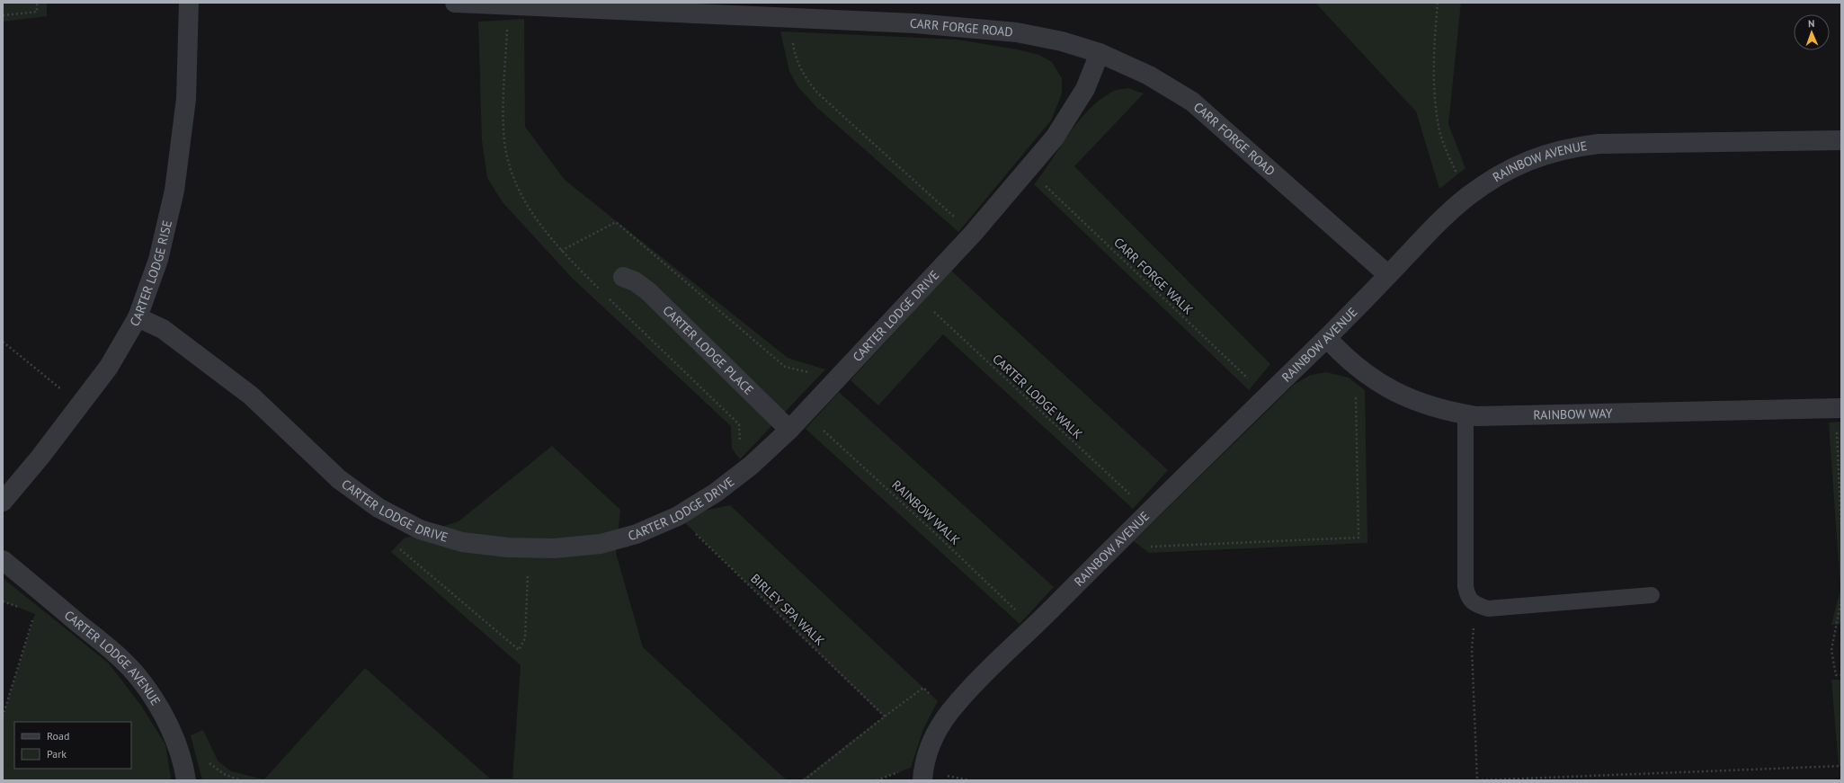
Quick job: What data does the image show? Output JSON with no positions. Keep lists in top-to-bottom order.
{
  "streets": {
    "street": [
      "CARR FORGE ROAD",
      "RAINBOW AVENUE",
      "CARTER LODGE RISE",
      "CARTER LODGE DRIVE",
      "CARTER LODGE PLACE",
      "RAINBOW WAY",
      "CARTER LODGE AVENUE"
    ],
    "path": [
      "CARR FORGE WALK",
      "CARTER LODGE WALK",
      "RAINBOW WALK",
      "BIRLEY SPA WALK"
    ]
  },
  "crossings": [
    ["CARR FORGE ROAD", "RAINBOW AVENUE"],
    ["CARR FORGE ROAD", "CARTER LODGE DRIVE"],
    ["RAINBOW AVENUE", "CARR FORGE WALK"],
    ["RAINBOW AVENUE", "CARTER LODGE WALK"],
    ["RAINBOW AVENUE", "RAINBOW WAY"],
    ["RAINBOW AVENUE", "RAINBOW WALK"],
    ["CARTER LODGE RISE", "CARTER LODGE DRIVE"],
    ["CARR FORGE WALK", "CARTER LODGE DRIVE"],
    ["CARTER LODGE DRIVE", "CARTER LODGE PLACE"],
    ["CARTER LODGE DRIVE", "CARTER LODGE WALK"],
    ["CARTER LODGE DRIVE", "RAINBOW WALK"],
    ["CARTER LODGE DRIVE", "BIRLEY SPA WALK"]
  ],
  "legend": ["Road", "Park"],
  "north": "top"
}
